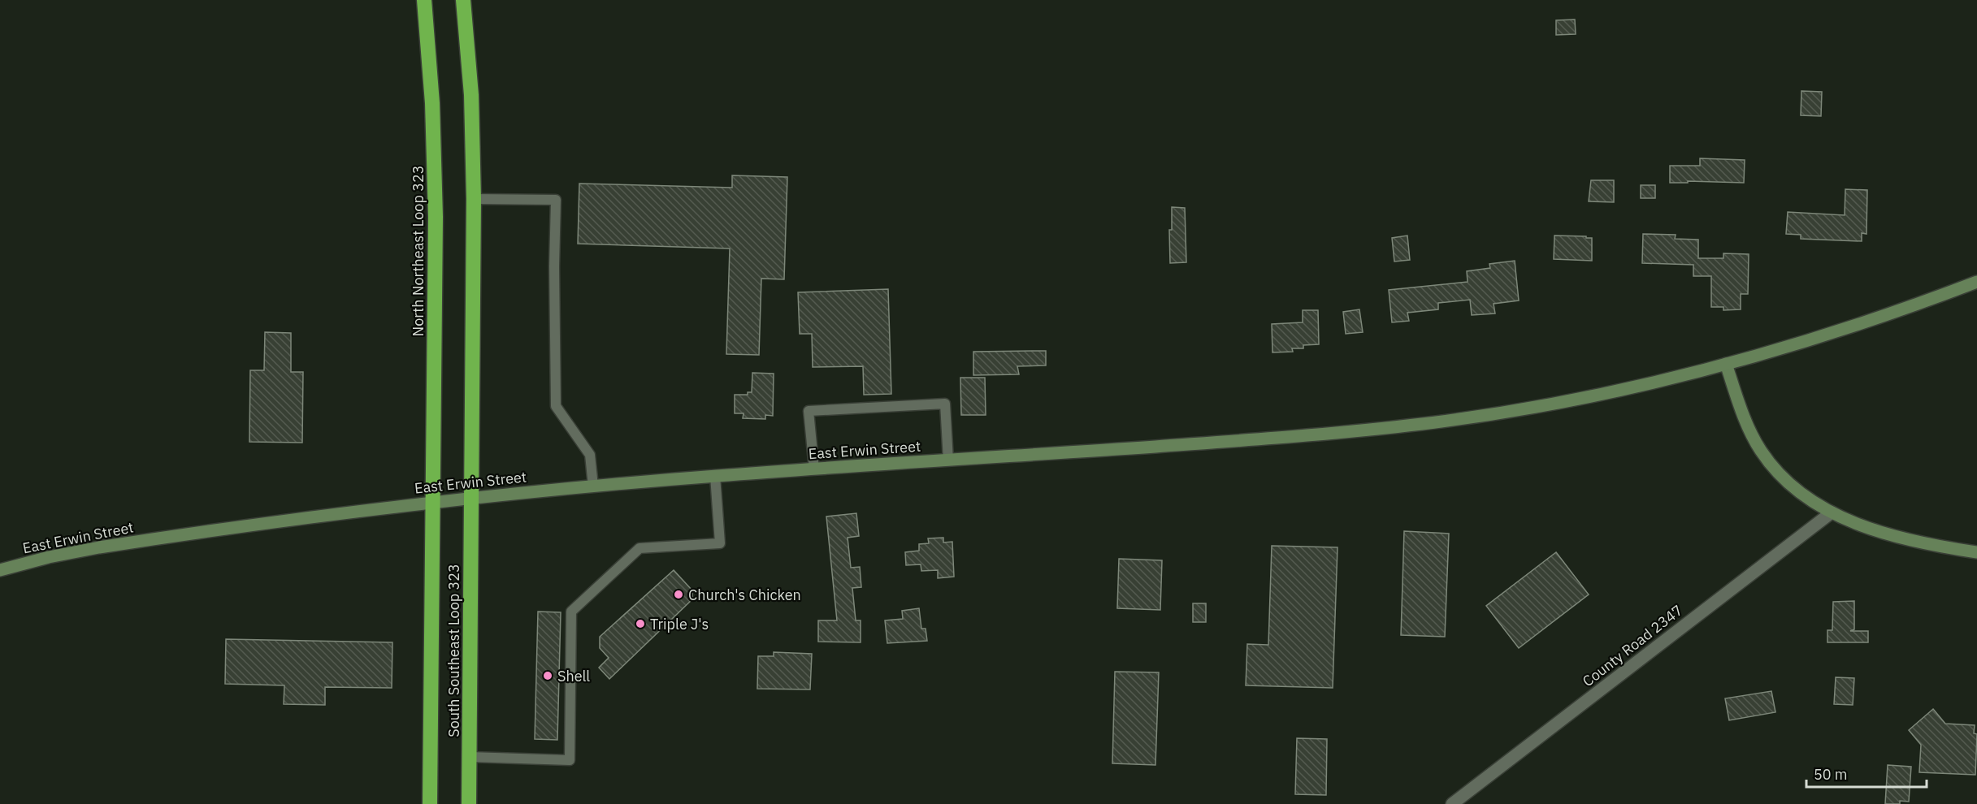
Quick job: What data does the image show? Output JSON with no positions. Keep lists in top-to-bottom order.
{
  "streets": {
    "highway": ["North Northeast Loop 323", "South Southeast Loop 323"],
    "main road": ["East Erwin Street"],
    "street": ["County Road 2347"]
  },
  "crossings": [
    ["North Northeast Loop 323", "East Erwin Street"],
    ["North Northeast Loop 323", "South Southeast Loop 323"],
    ["East Erwin Street", "South Southeast Loop 323"]
  ],
  "places": ["Church's Chicken", "Triple J's", "Shell"],
  "scale_bar": "50 m"
}
